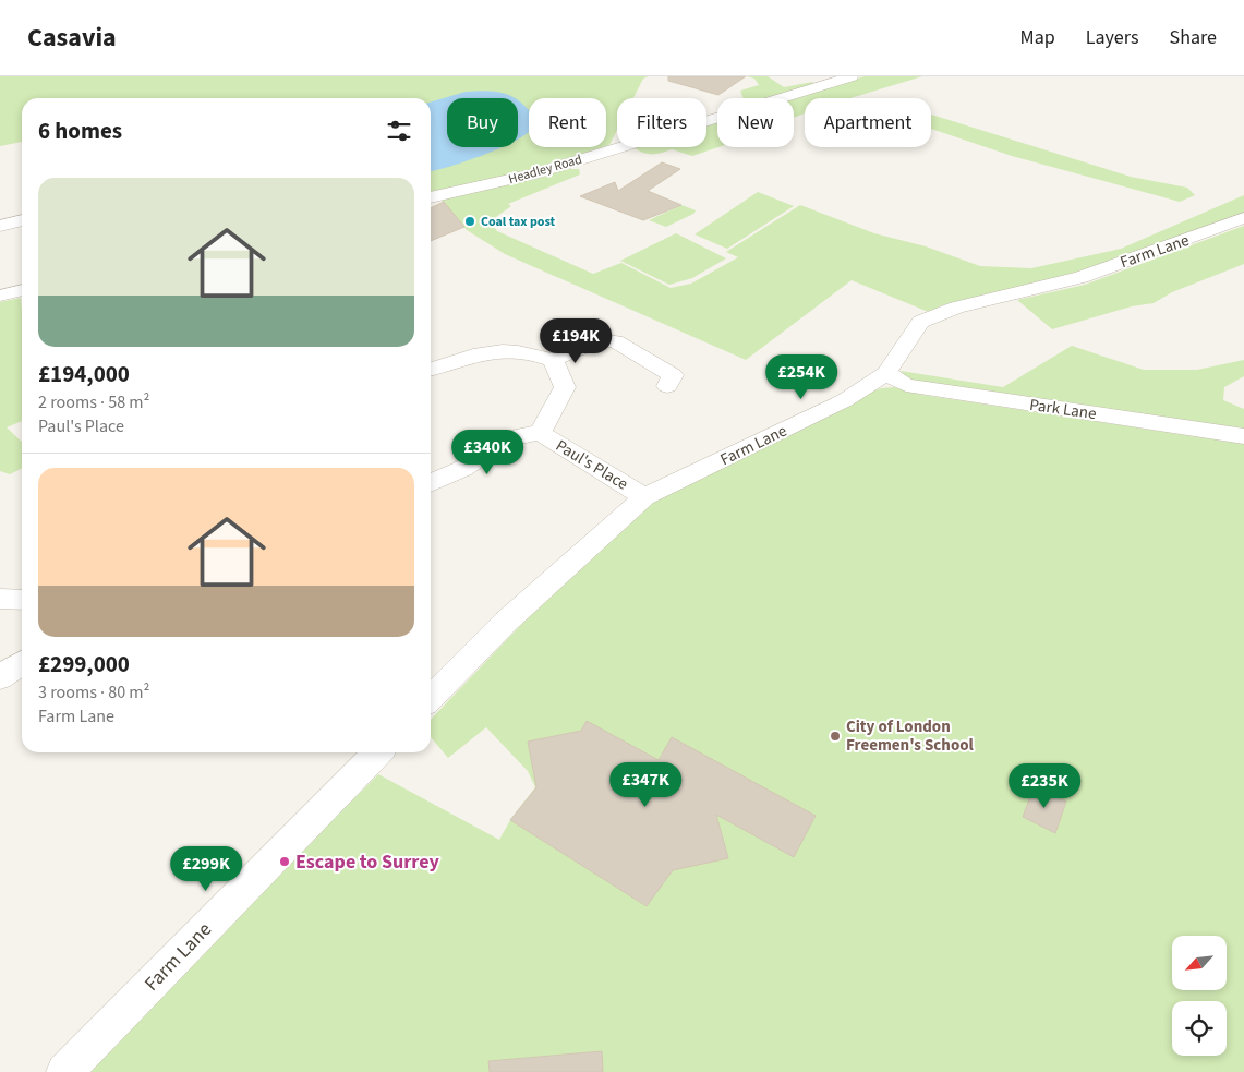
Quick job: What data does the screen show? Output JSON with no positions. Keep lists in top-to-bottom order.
{
  "streets": {
    "street": [
      "Headley Road",
      "Farm Lane",
      "Park Lane",
      "Paul's Place"
    ]
  },
  "crossings": [
    ["Farm Lane", "Park Lane"],
    ["Farm Lane", "Paul's Place"]
  ],
  "places": ["Coal tax post", "City of London Freemen's School", "Escape to Surrey"],
  "north": "bottom left",
  "page": {
    "header": "Casavia",
    "nav": ["Map", "Layers", "Share"],
    "chip": [
      "Buy",
      "Rent",
      "Filters",
      "New",
      "Apartment"
    ],
    "heading": "6 homes",
    "list": [
      {
        "name": "£194,000",
        "note": "2 rooms · 58 m² · Paul's Place"
      },
      {
        "name": "£299,000",
        "note": "3 rooms · 80 m² · Farm Lane"
      }
    ],
    "price": [
      "£194K",
      "£254K",
      "£340K",
      "£347K",
      "£235K",
      "£299K"
    ]
  }
}
